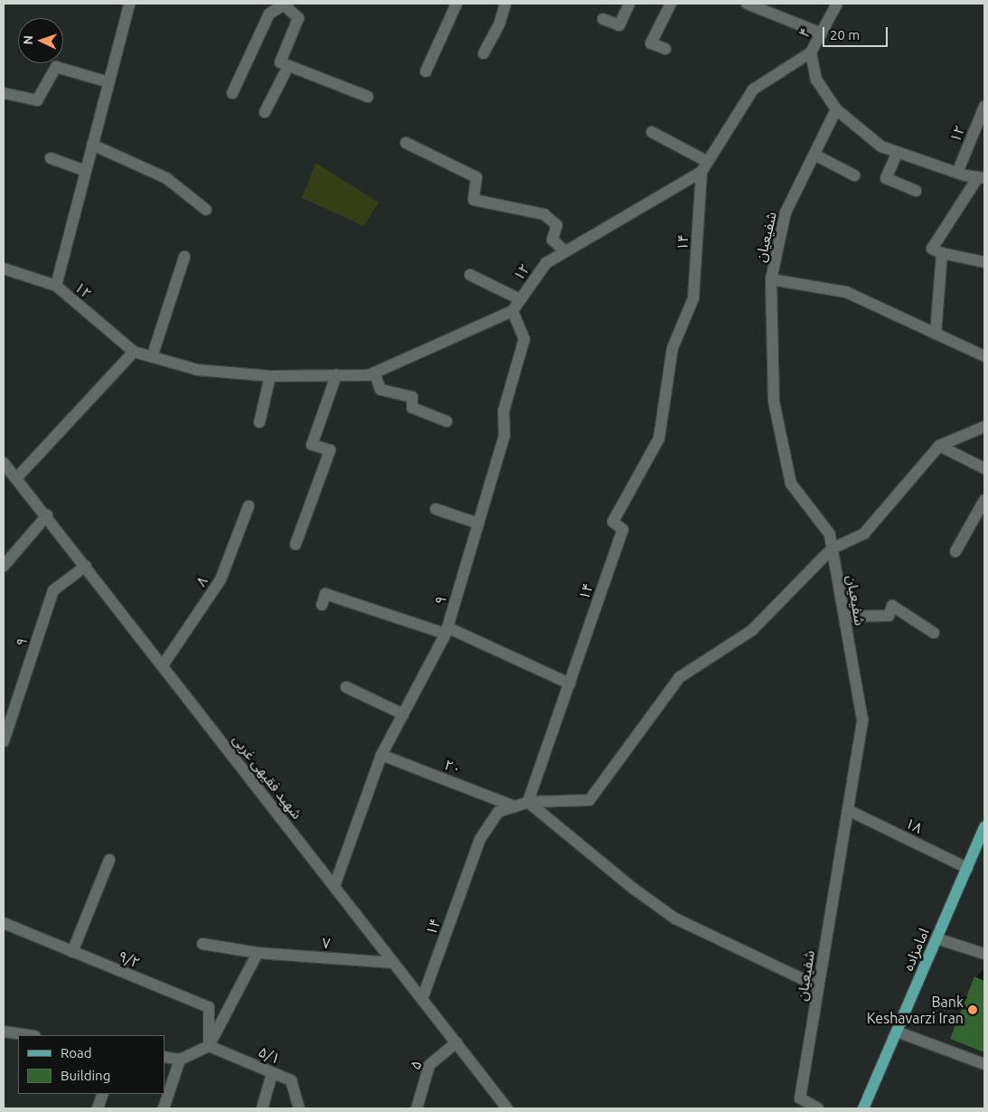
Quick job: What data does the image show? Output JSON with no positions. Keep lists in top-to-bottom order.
{
  "streets": {
    "main road": ["امامزاده"],
    "street": [
      "۴",
      "۱۲",
      "شفیعیان",
      "۱۴",
      "۸",
      "۹",
      "۲۰",
      "شهید فقیهی غربی",
      "۱۸",
      "۷",
      "۹/۲",
      "۵/۱",
      "۵"
    ]
  },
  "crossings": [
    ["۴", "۱۲"],
    ["۱۲", "۱۴"],
    ["۱۲", "۹"],
    ["شفیعیان", "۱۸"],
    ["۱۴", "۲۰"],
    ["۱۴", "شهید فقیهی غربی"],
    ["۸", "شهید فقیهی غربی"],
    ["۹", "۲۰"],
    ["۹", "شهید فقیهی غربی"],
    ["شهید فقیهی غربی", "۷"],
    ["شهید فقیهی غربی", "۵"],
    ["۱۸", "امامزاده"],
    ["۹/۲", "۵/۱"]
  ],
  "places": ["Bank Keshavarzi Iran"],
  "legend": ["Road", "Building"],
  "scale_bar": "20 m",
  "north": "left"
}
